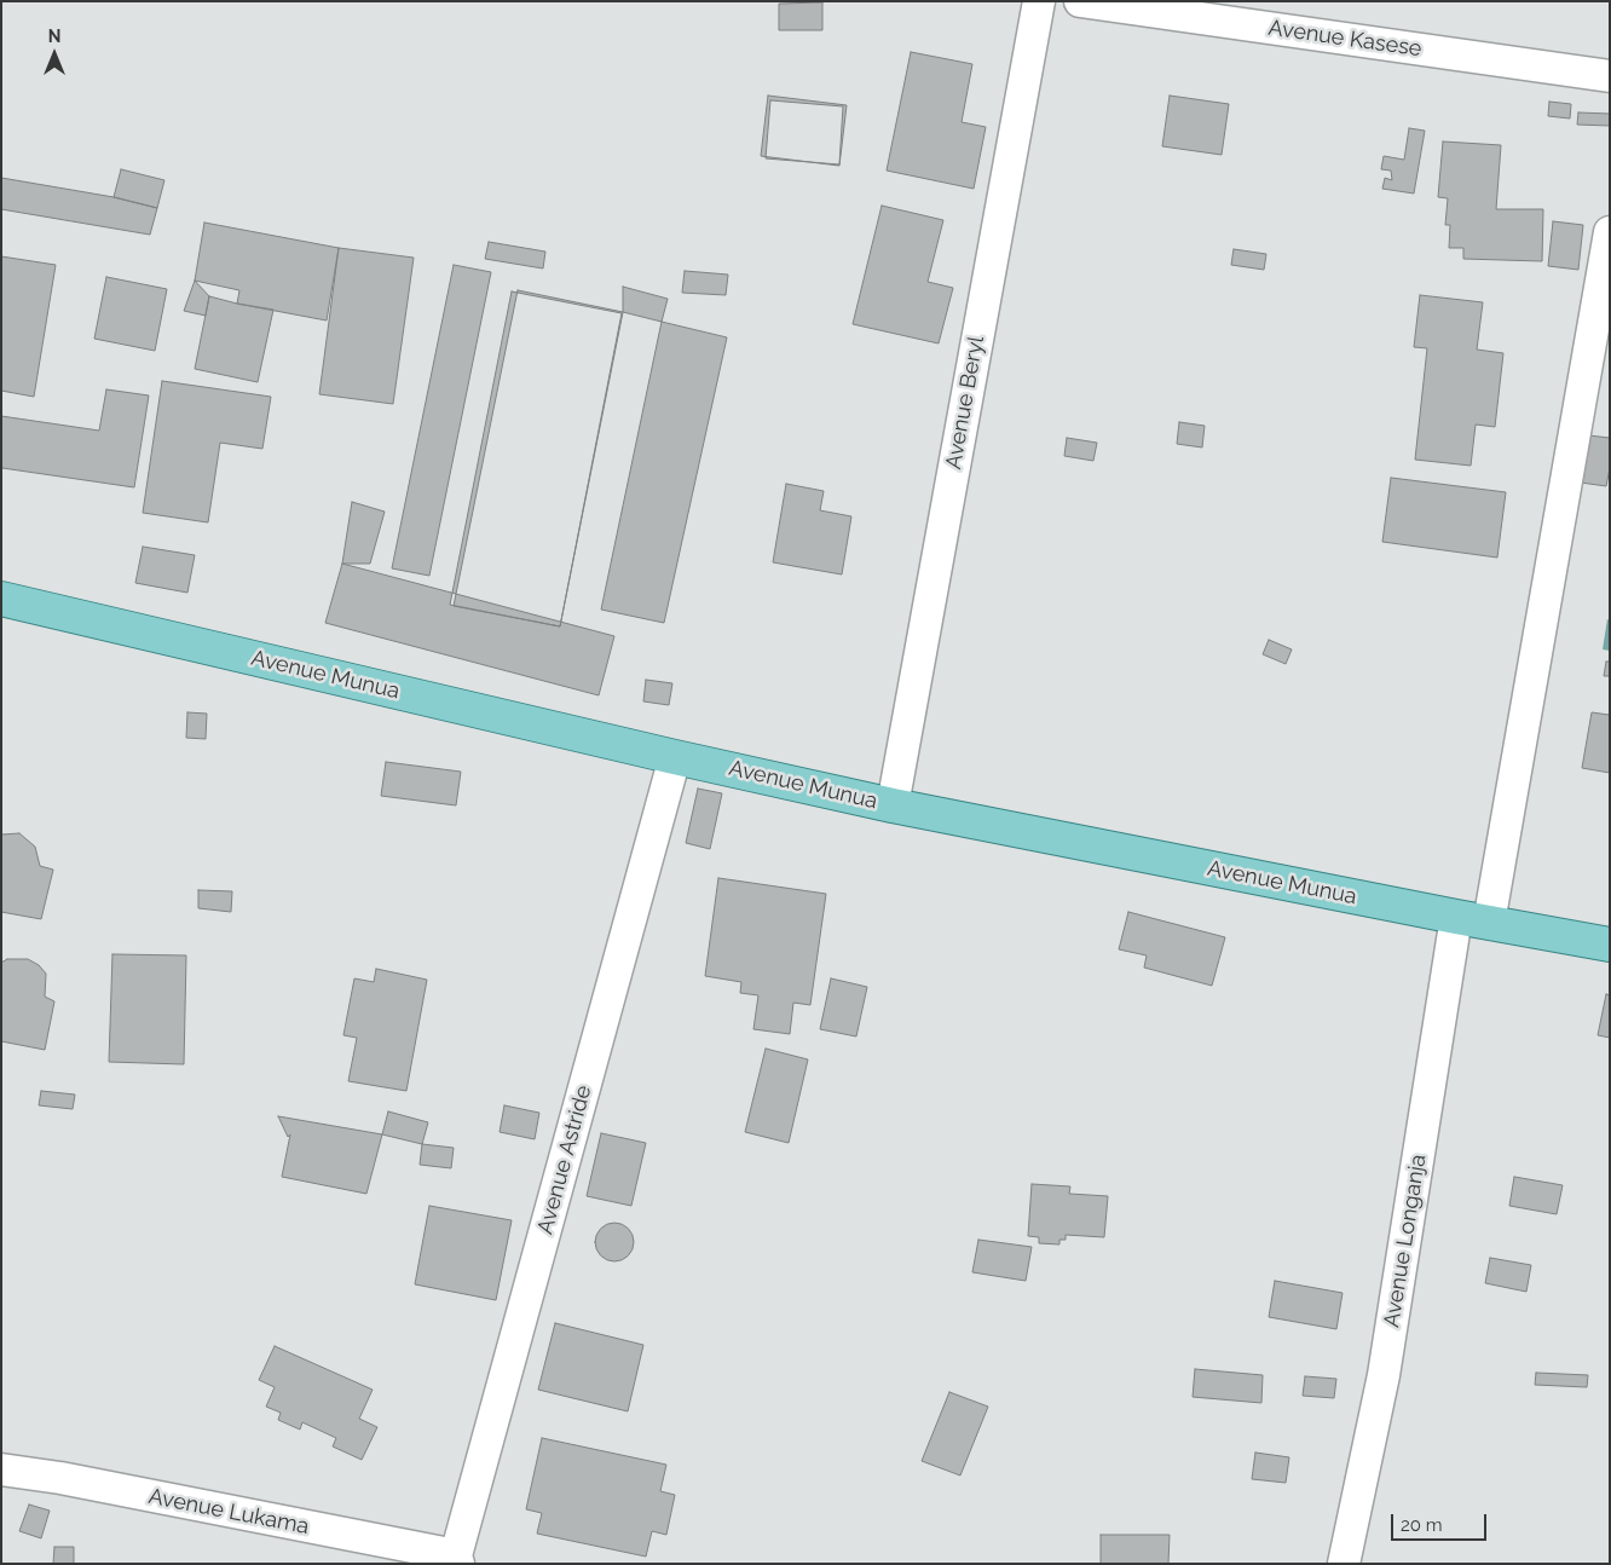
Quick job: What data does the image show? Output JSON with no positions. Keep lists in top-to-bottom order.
{
  "streets": {
    "main road": ["Avenue Munua"],
    "street": [
      "Avenue Kasese",
      "Avenue Beryl",
      "Avenue Astride",
      "Avenue Longanja",
      "Avenue Lukama"
    ]
  },
  "crossings": [
    ["Avenue Beryl", "Avenue Munua"],
    ["Avenue Munua", "Avenue Astride"],
    ["Avenue Munua", "Avenue Longanja"],
    ["Avenue Astride", "Avenue Lukama"]
  ],
  "scale_bar": "20 m",
  "north": "top"
}
